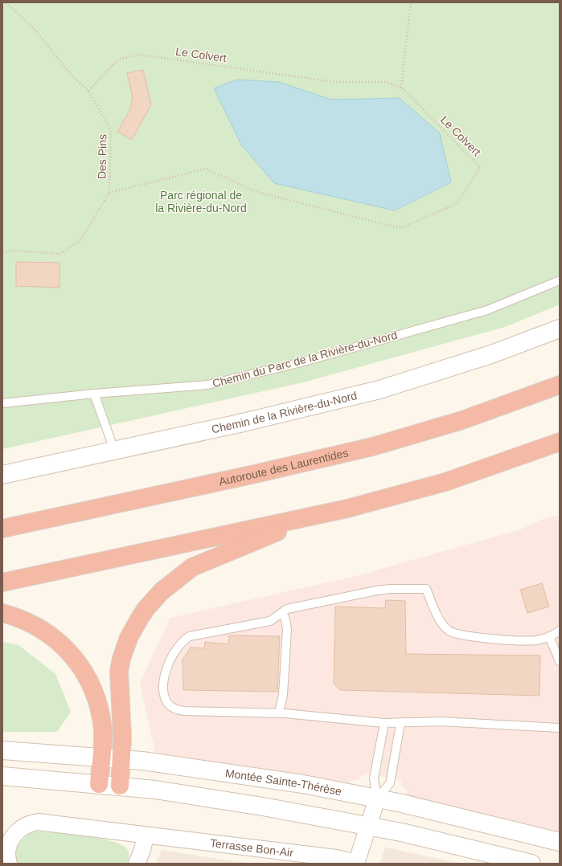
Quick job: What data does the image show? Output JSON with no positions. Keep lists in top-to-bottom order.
{
  "streets": {
    "highway": ["Autoroute des Laurentides"],
    "street": ["Chemin de la Rivière-du-Nord", "Montée Sainte-Thérèse", "Terrasse Bon-Air"],
    "lane": ["Chemin du Parc de la Rivière-du-Nord"],
    "path": ["Le Colvert", "Des Pins"]
  },
  "crossings": [
    ["Le Colvert", "Des Pins"]
  ],
  "parks": ["Parc régional de la Rivière-du-Nord"]
}
